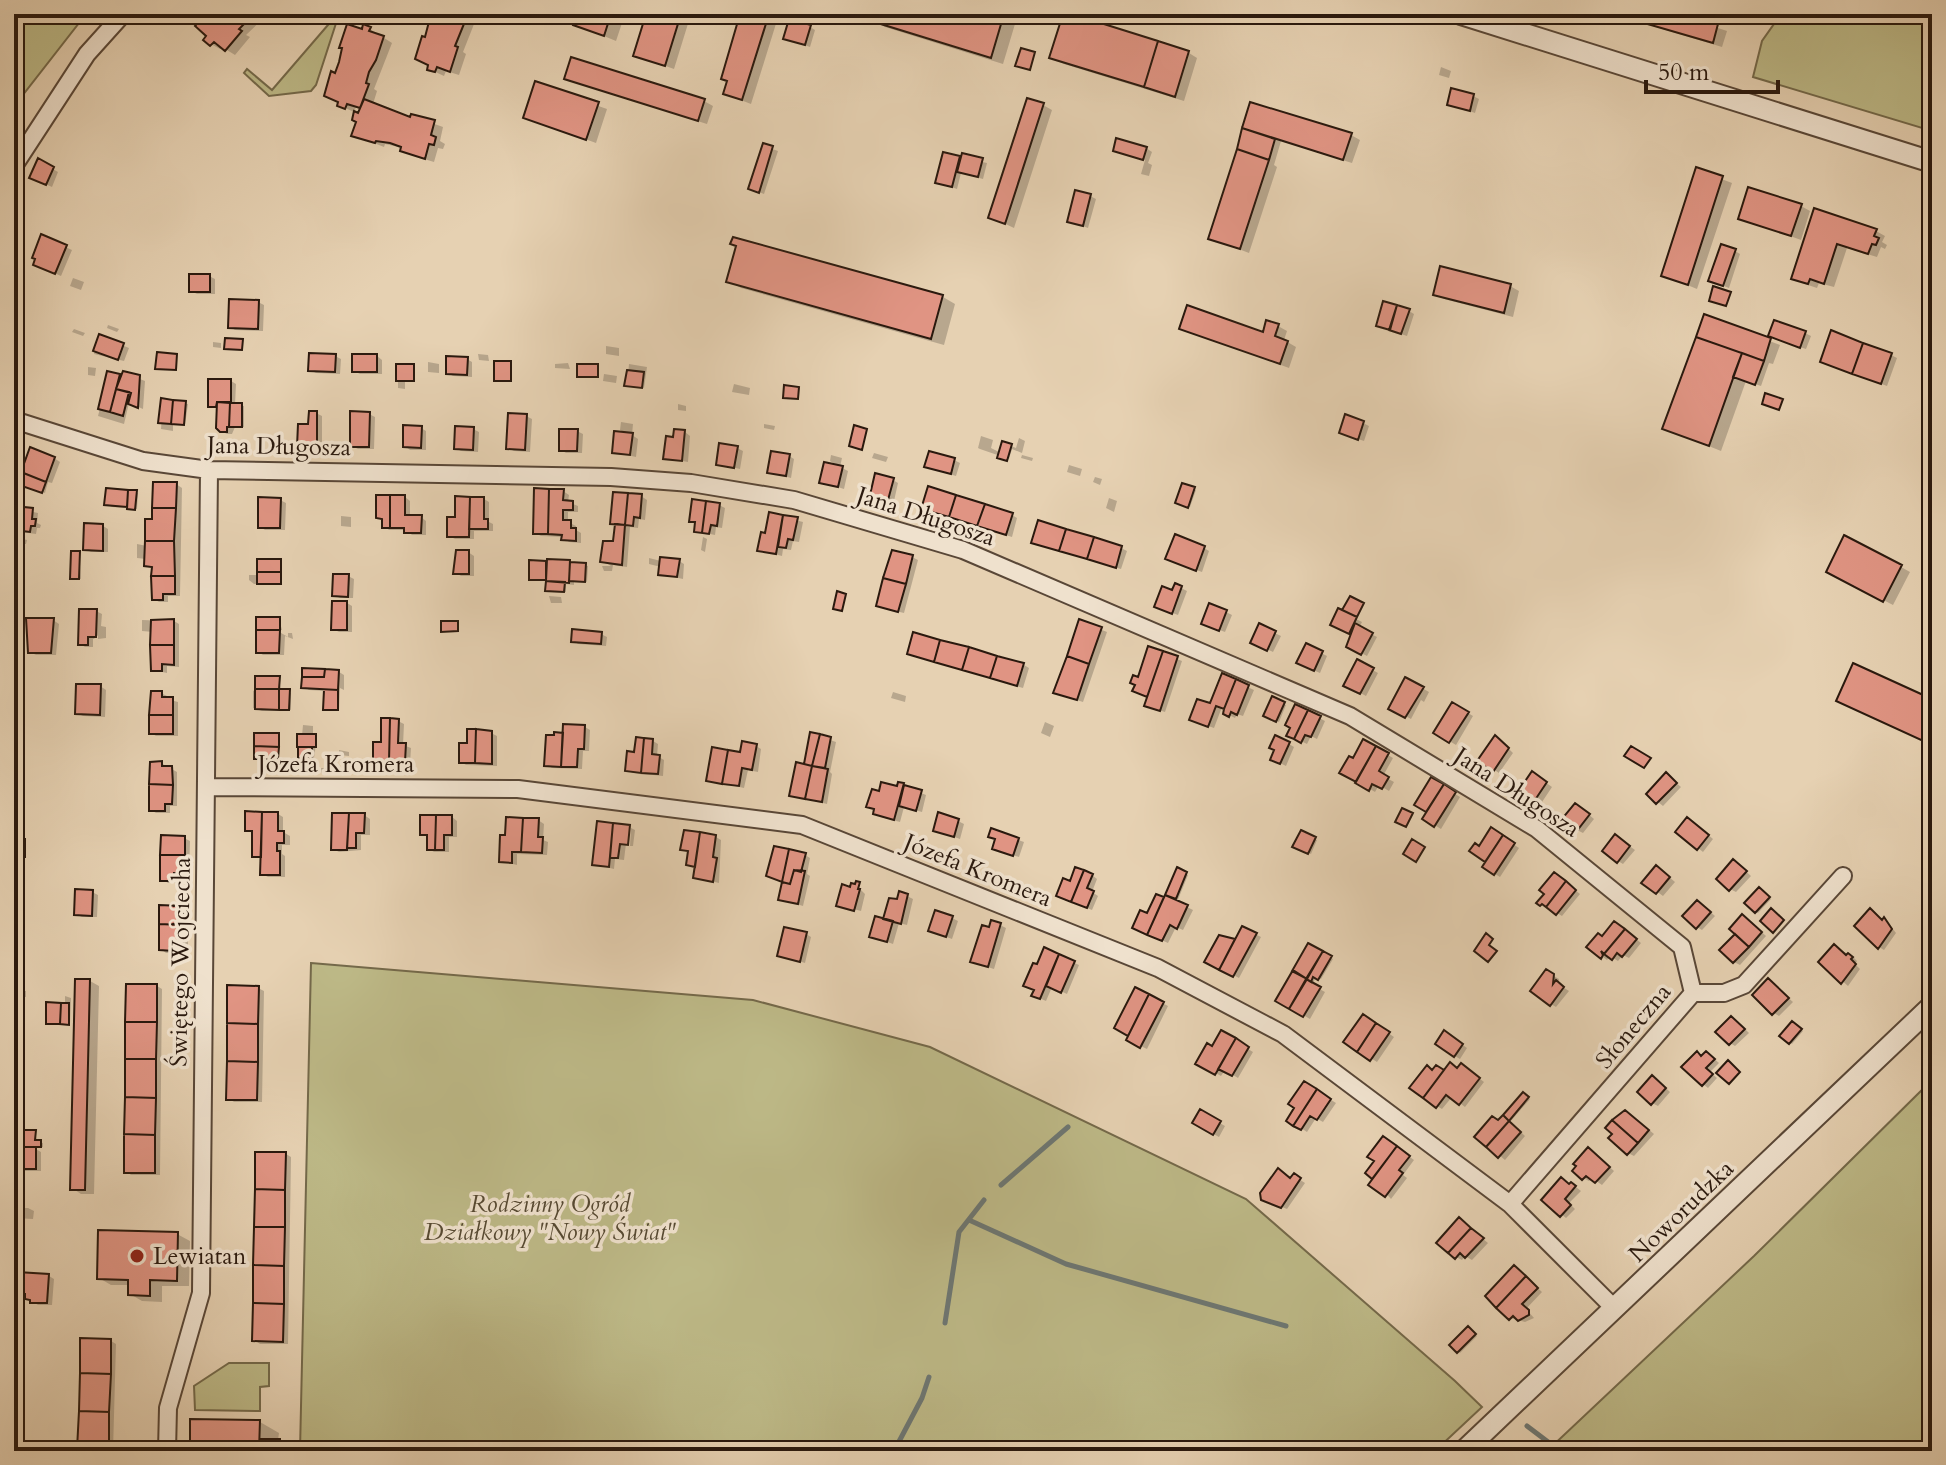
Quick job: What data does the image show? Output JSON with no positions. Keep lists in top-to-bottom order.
{
  "streets": {
    "street": [
      "Jana Długosza",
      "Józefa Kromera",
      "Świętego Wojciecha",
      "Słoneczna",
      "Noworudzka"
    ]
  },
  "crossings": [
    ["Jana Długosza", "Świętego Wojciecha"],
    ["Jana Długosza", "Słoneczna"],
    ["Józefa Kromera", "Świętego Wojciecha"],
    ["Józefa Kromera", "Słoneczna"],
    ["Józefa Kromera", "Noworudzka"]
  ],
  "parks": ["Rodzinny Ogród Działkowy \"Nowy Świat\""],
  "places": ["Lewiatan"],
  "scale_bar": "50 m"
}
